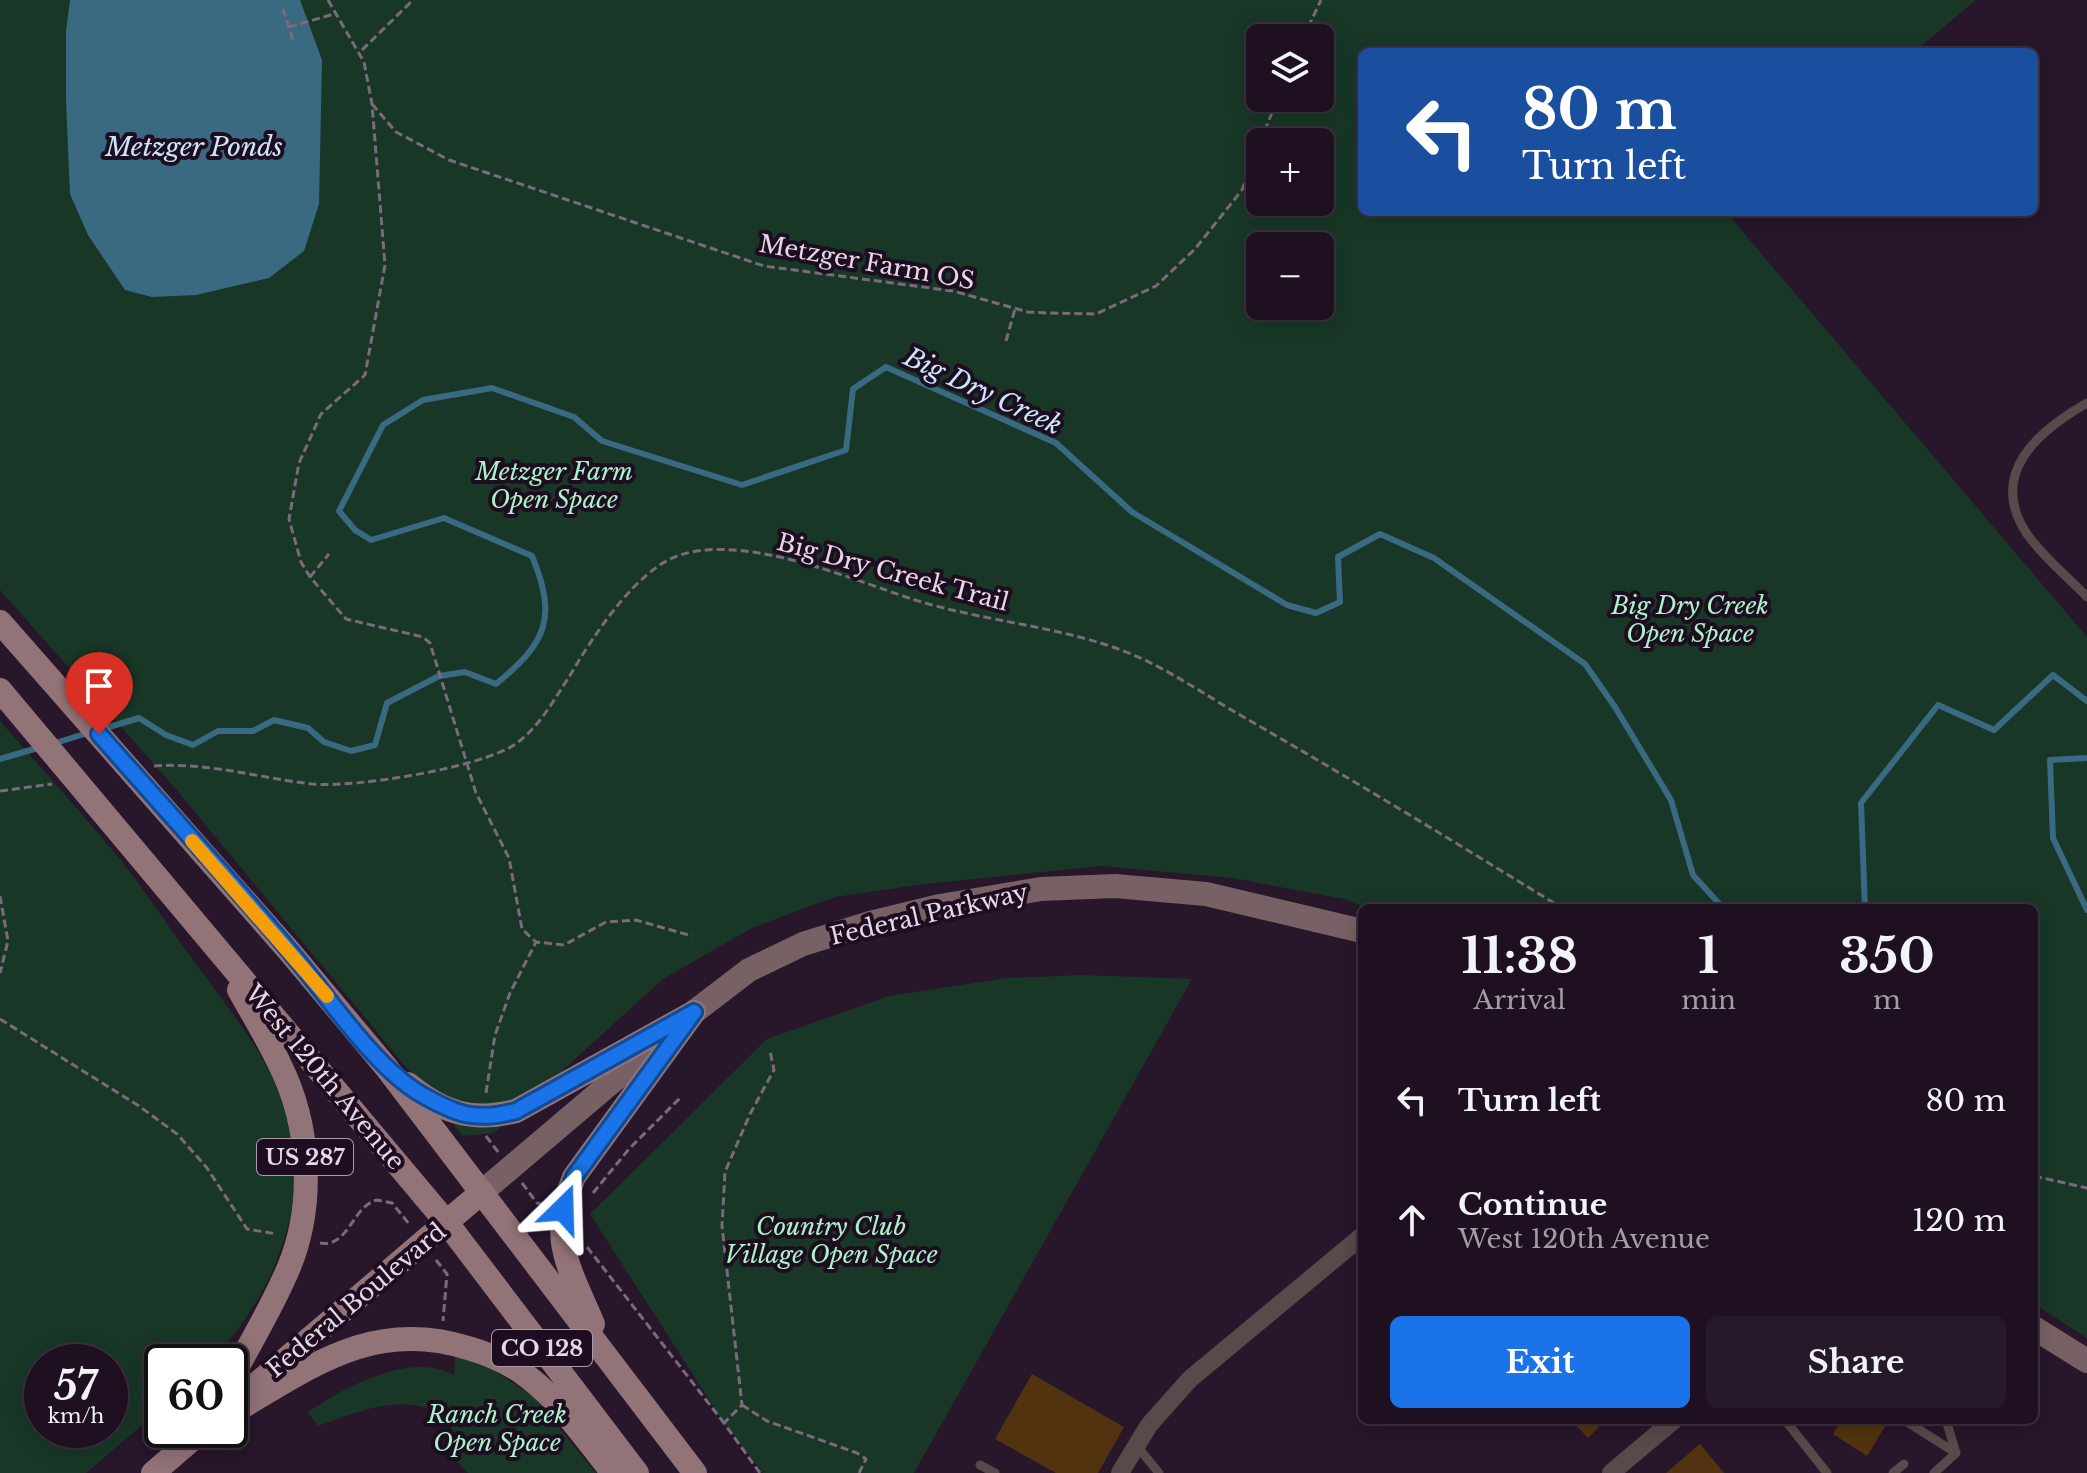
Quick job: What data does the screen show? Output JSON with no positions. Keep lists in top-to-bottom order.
{
  "streets": {
    "main road": [
      "Federal Parkway",
      "West 120th Avenue",
      "US 287",
      "Federal Boulevard",
      "CO 128"
    ],
    "path": ["Metzger Farm OS", "Big Dry Creek Trail"]
  },
  "crossings": [
    ["Federal Parkway", "West 120th Avenue"],
    ["Federal Parkway", "Federal Boulevard"],
    ["West 120th Avenue", "US 287"],
    ["West 120th Avenue", "Federal Boulevard"]
  ],
  "water": ["Metzger Ponds", "Big Dry Creek"],
  "parks": [
    "Metzger Farm Open Space",
    "Big Dry Creek Open Space",
    "Country Club Village Open Space",
    "Ranch Creek Open Space"
  ],
  "page": {
    "map_buttons": ["+", "−"],
    "turn": ["80 m", "Turn left"],
    "eta": [
      "11:38",
      "Arrival",
      "1",
      "min",
      "350",
      "m"
    ],
    "list": [
      {
        "name": "Turn left",
        "value": "80 m"
      },
      {
        "name": "Continue",
        "note": "West 120th Avenue",
        "value": "120 m"
      }
    ],
    "buttons": ["Exit", "Share"],
    "speed": "57 km/h",
    "limit": "60"
  }
}
